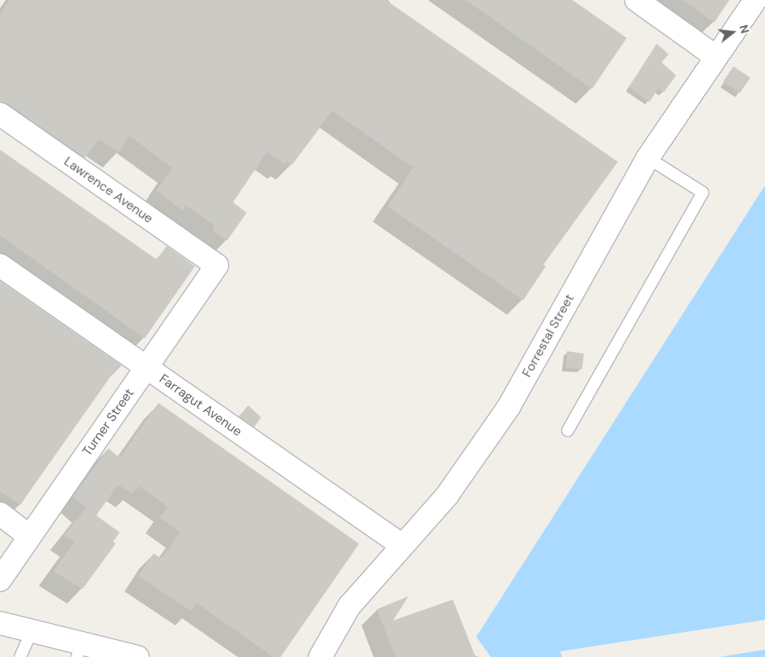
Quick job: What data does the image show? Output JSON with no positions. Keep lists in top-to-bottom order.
{
  "streets": {
    "street": [
      "Lawrence Avenue",
      "Forrestal Street",
      "Farragut Avenue",
      "Turner Street"
    ]
  },
  "crossings": [
    ["Lawrence Avenue", "Turner Street"],
    ["Forrestal Street", "Farragut Avenue"],
    ["Farragut Avenue", "Turner Street"]
  ],
  "north": "right"
}
